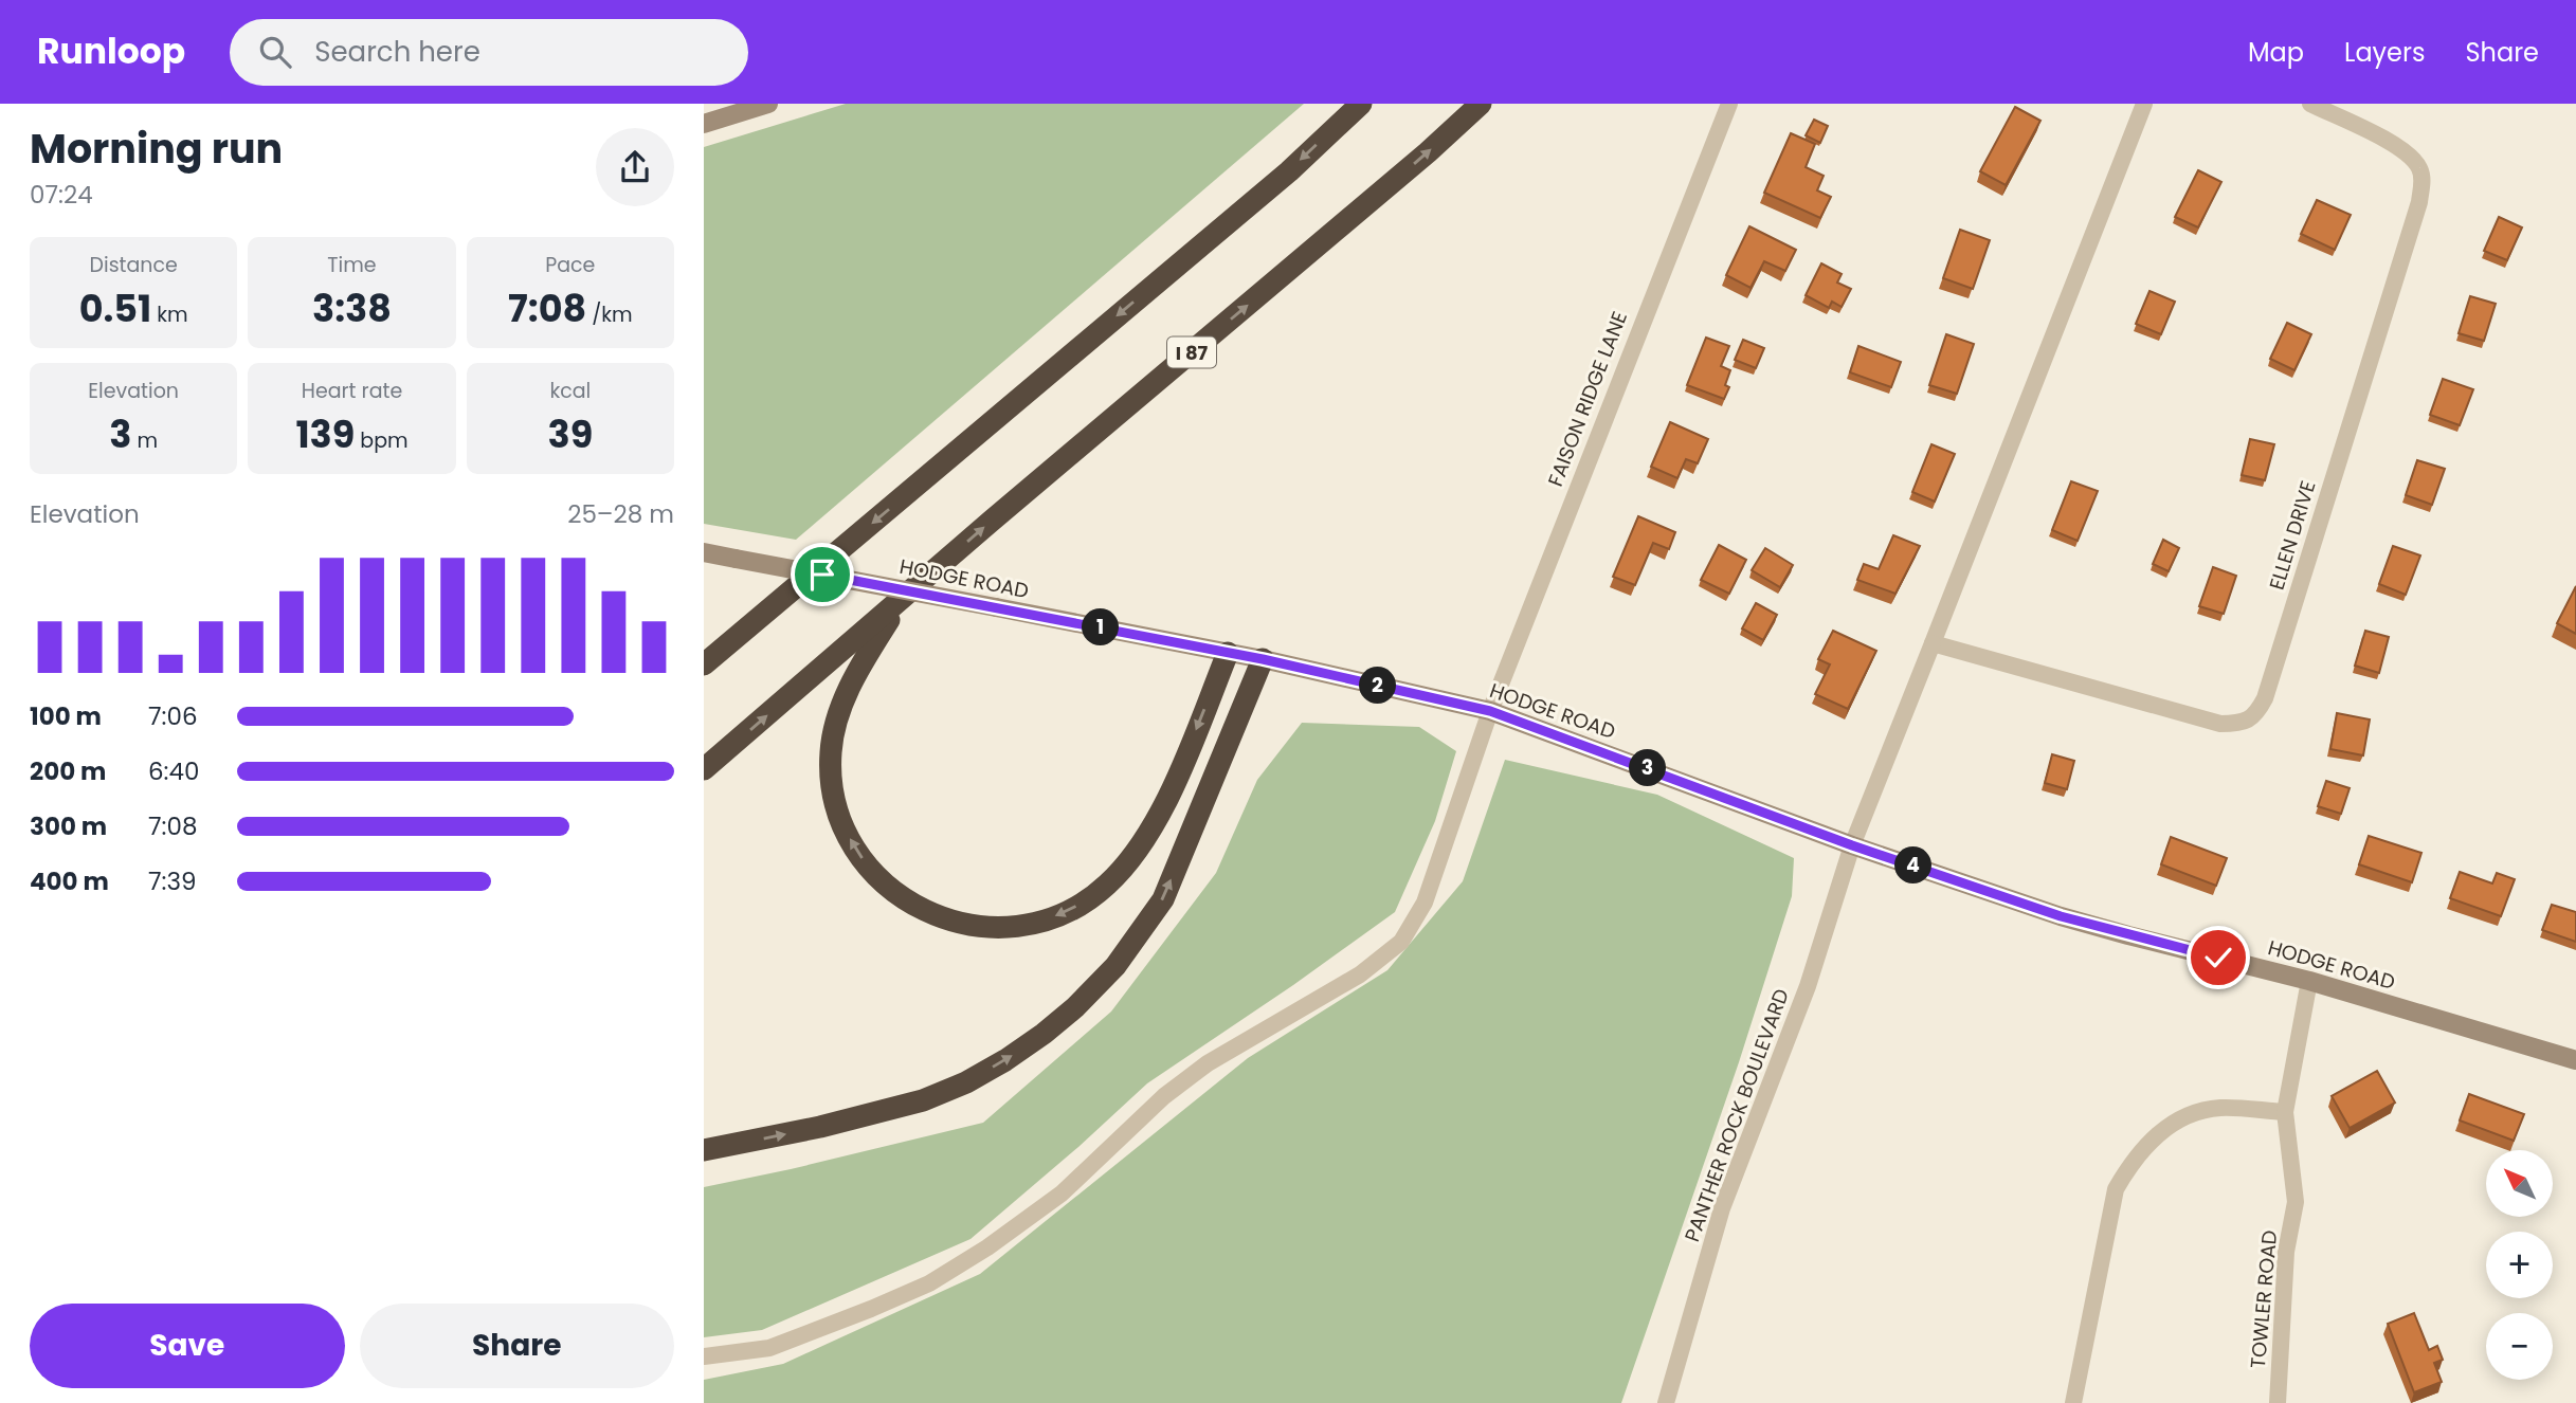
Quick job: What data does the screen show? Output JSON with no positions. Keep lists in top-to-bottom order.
{
  "streets": {
    "highway": ["I 87"],
    "main road": ["HODGE ROAD"],
    "street": [
      "FAISON RIDGE LANE",
      "ELLEN DRIVE",
      "PANTHER ROCK BOULEVARD",
      "TOWLER ROAD"
    ]
  },
  "crossings": [
    ["FAISON RIDGE LANE", "HODGE ROAD"],
    ["HODGE ROAD", "PANTHER ROCK BOULEVARD"],
    ["HODGE ROAD", "TOWLER ROAD"]
  ],
  "north": "top left",
  "page": {
    "header": "Runloop",
    "search": "Search here",
    "nav": ["Map", "Layers", "Share"],
    "heading": ["Morning run", "07:24"],
    "stats": [
      ["Distance", "0.51 km"],
      ["Time", "3:38"],
      ["Pace", "7:08 /km"],
      ["Elevation", "3 m"],
      ["Heart rate", "139 bpm"],
      ["kcal", "39"]
    ],
    "chart": ["Elevation", "25–28 m"],
    "pins": [
      "1",
      "2",
      "3",
      "4"
    ],
    "list": [
      {
        "name": "100 m",
        "note": "7:06"
      },
      {
        "name": "200 m",
        "note": "6:40"
      },
      {
        "name": "300 m",
        "note": "7:08"
      },
      {
        "name": "400 m",
        "note": "7:39"
      }
    ],
    "map_buttons": ["+", "−"],
    "buttons": ["Save", "Share"]
  }
}
